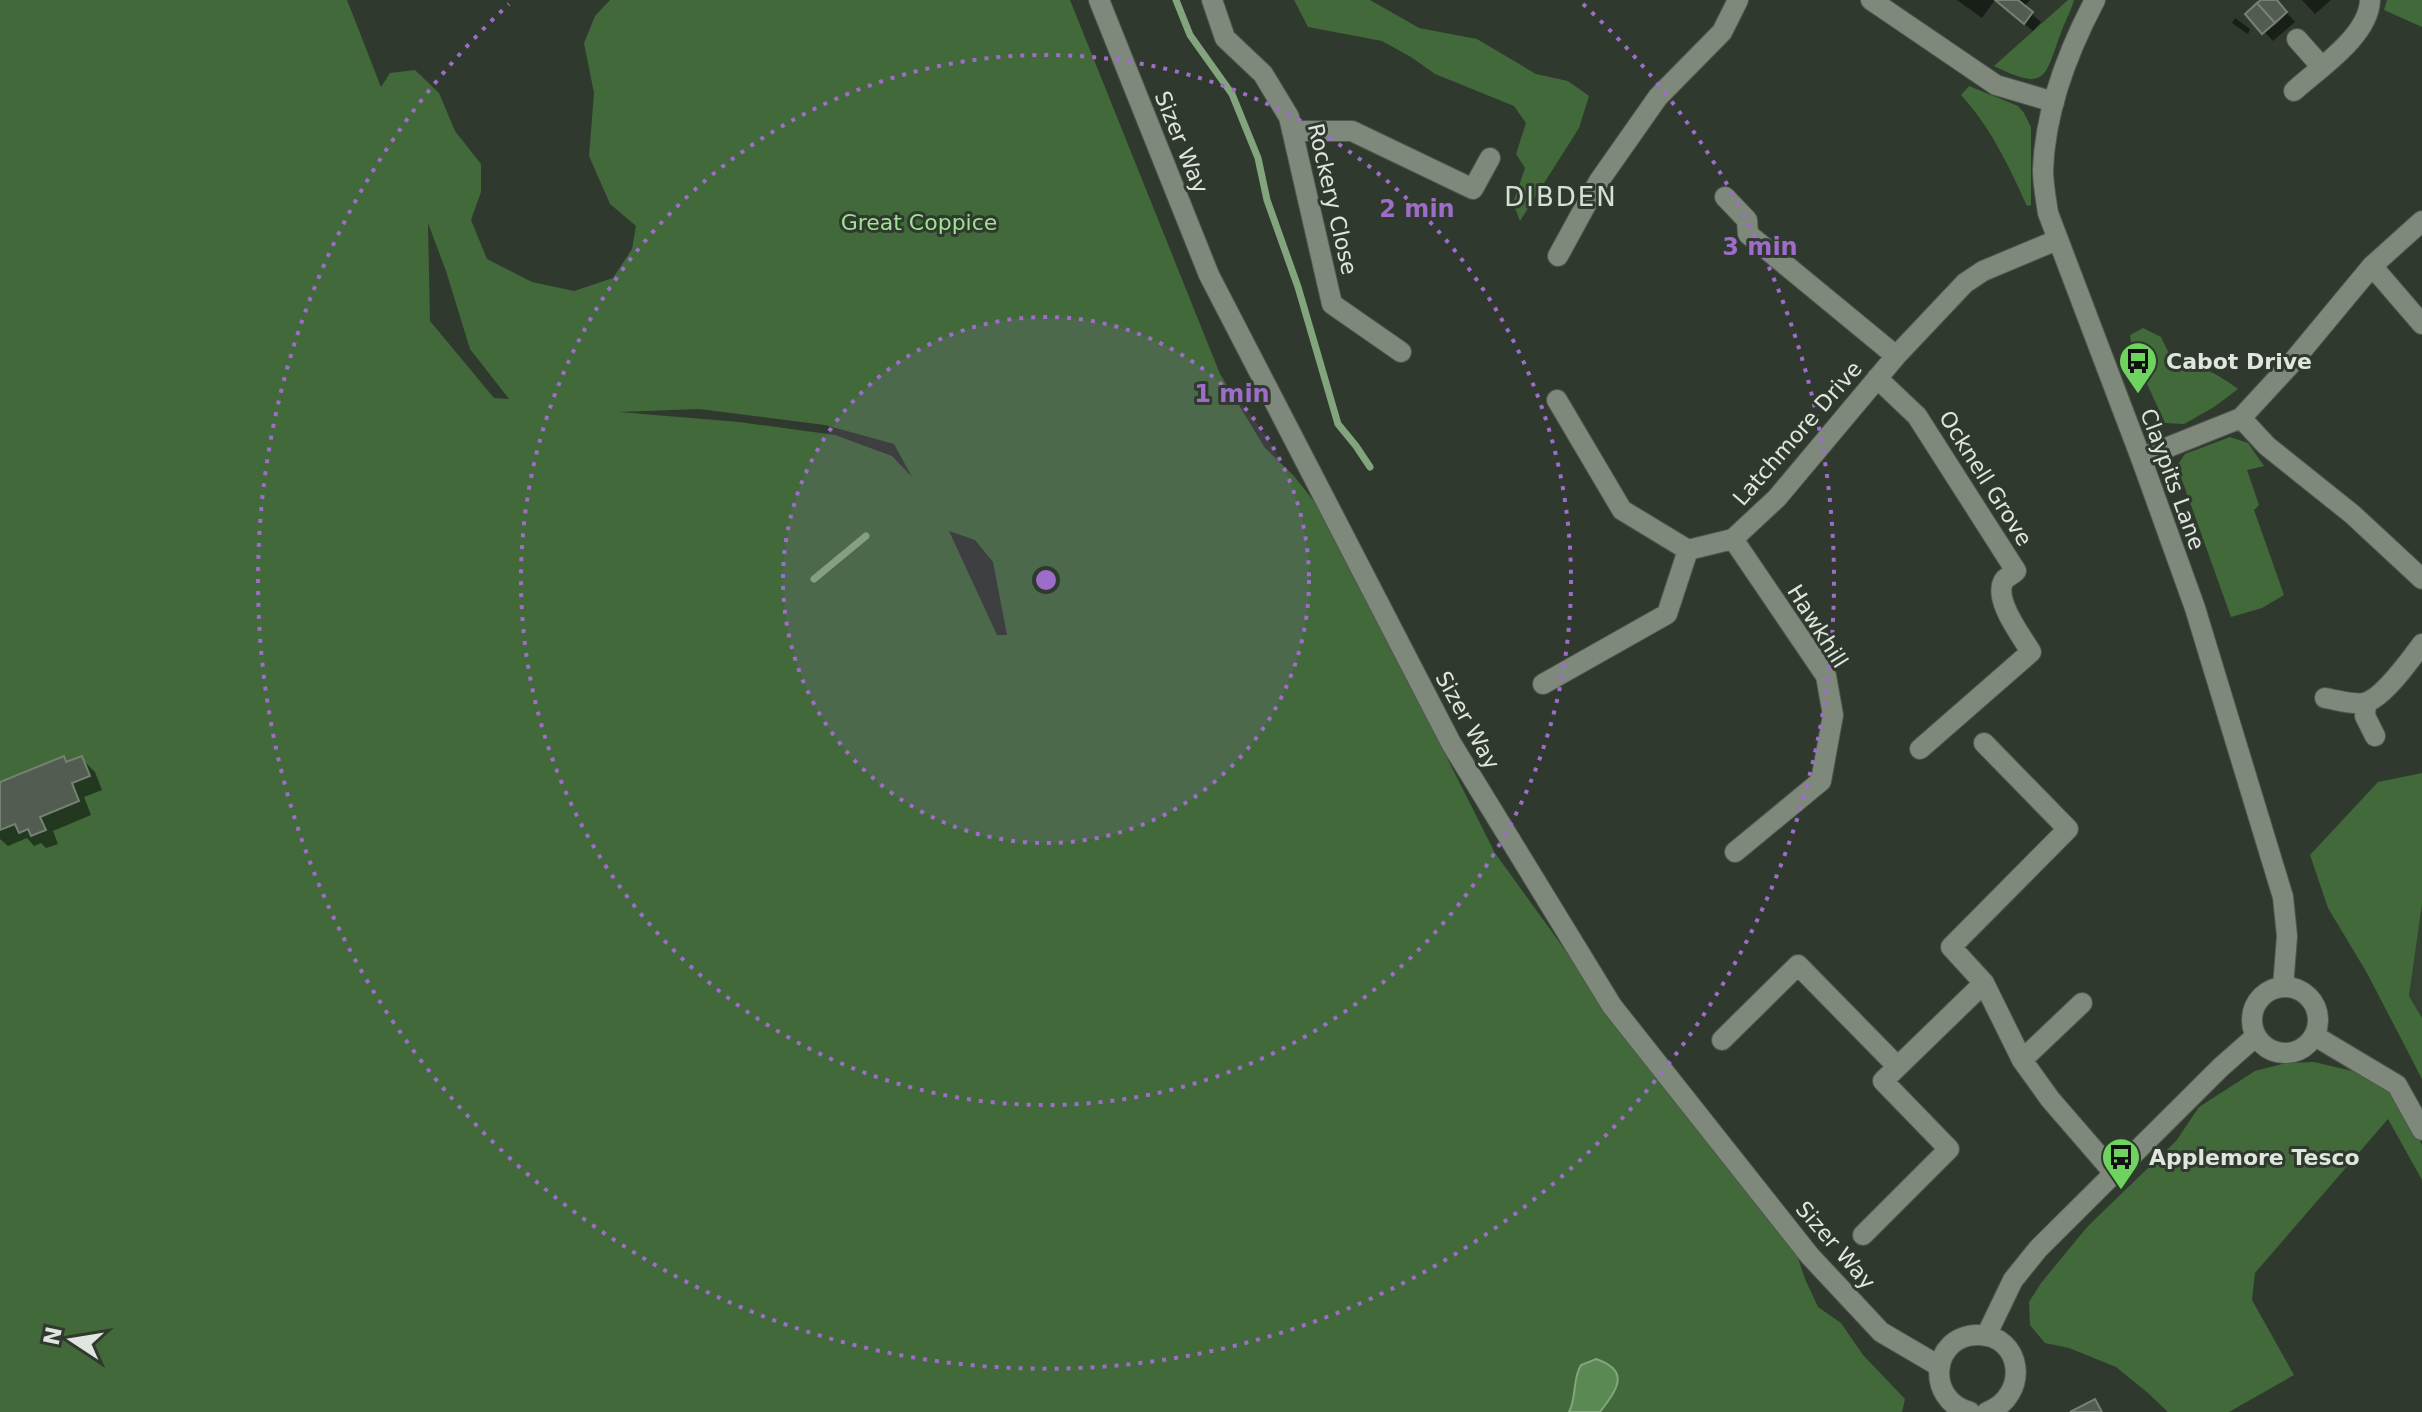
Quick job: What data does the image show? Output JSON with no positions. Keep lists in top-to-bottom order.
{
  "streets": {
    "street": [
      "Sizer Way",
      "Rockery Close",
      "Latchmore Drive",
      "Ocknell Grove",
      "Claypits Lane",
      "Hawkhill"
    ]
  },
  "crossings": [
    ["Latchmore Drive", "Ocknell Grove"],
    ["Latchmore Drive", "Claypits Lane"],
    ["Latchmore Drive", "Hawkhill"]
  ],
  "districts": ["DIBDEN"],
  "parks": ["Great Coppice"],
  "places": {
    "bus stop": ["Cabot Drive", "Applemore Tesco"]
  },
  "north": "left",
  "rings": ["2 min", "3 min", "1 min"]
}
